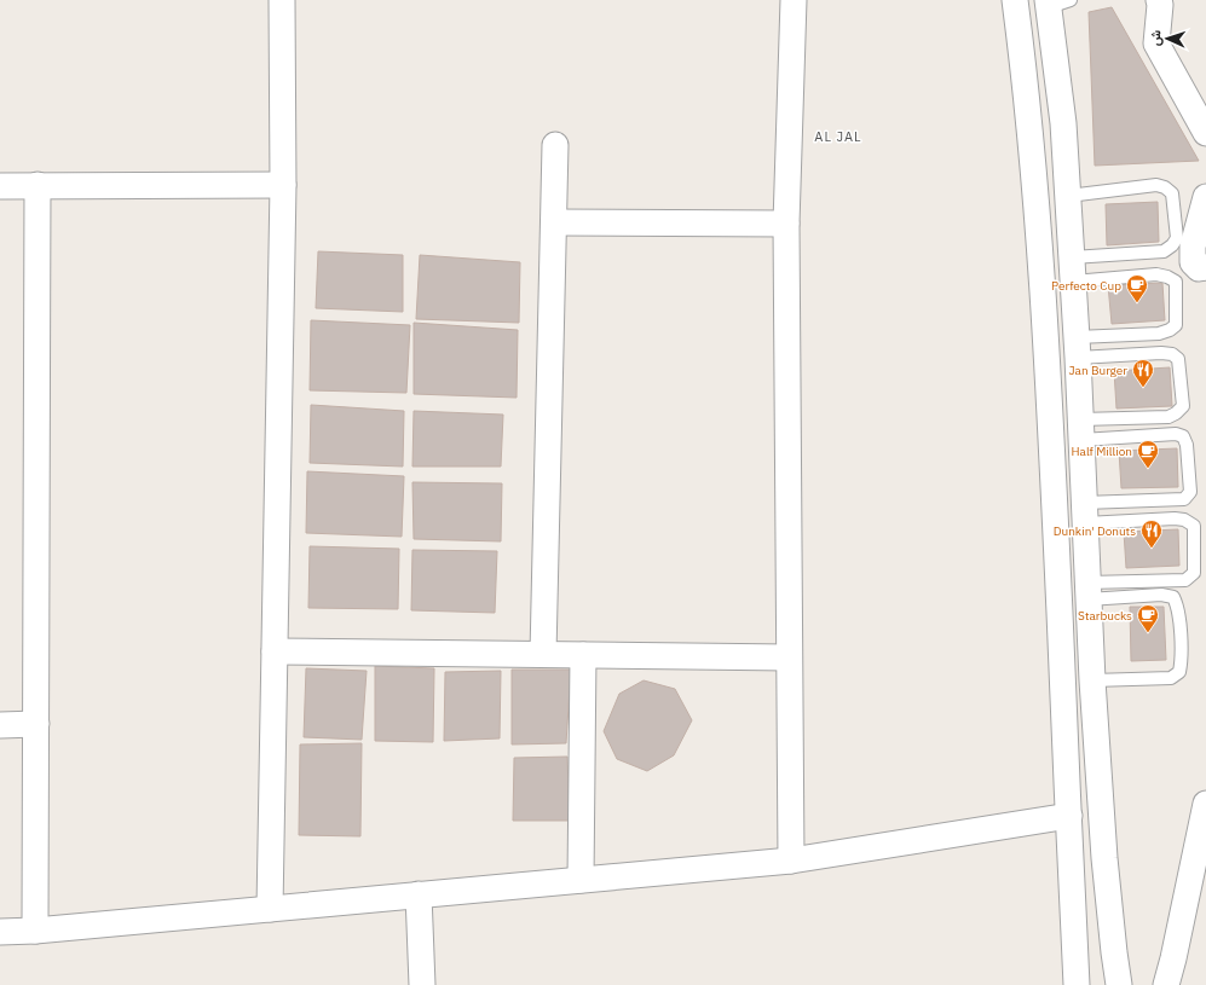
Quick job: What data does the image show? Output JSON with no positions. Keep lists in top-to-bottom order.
{
  "districts": ["AL JAL"],
  "places": {
    "cafe": ["Perfecto Cup", "Half Million", "Starbucks"],
    "restaurant": ["Jan Burger", "Dunkin' Donuts"]
  },
  "north": "left"
}
